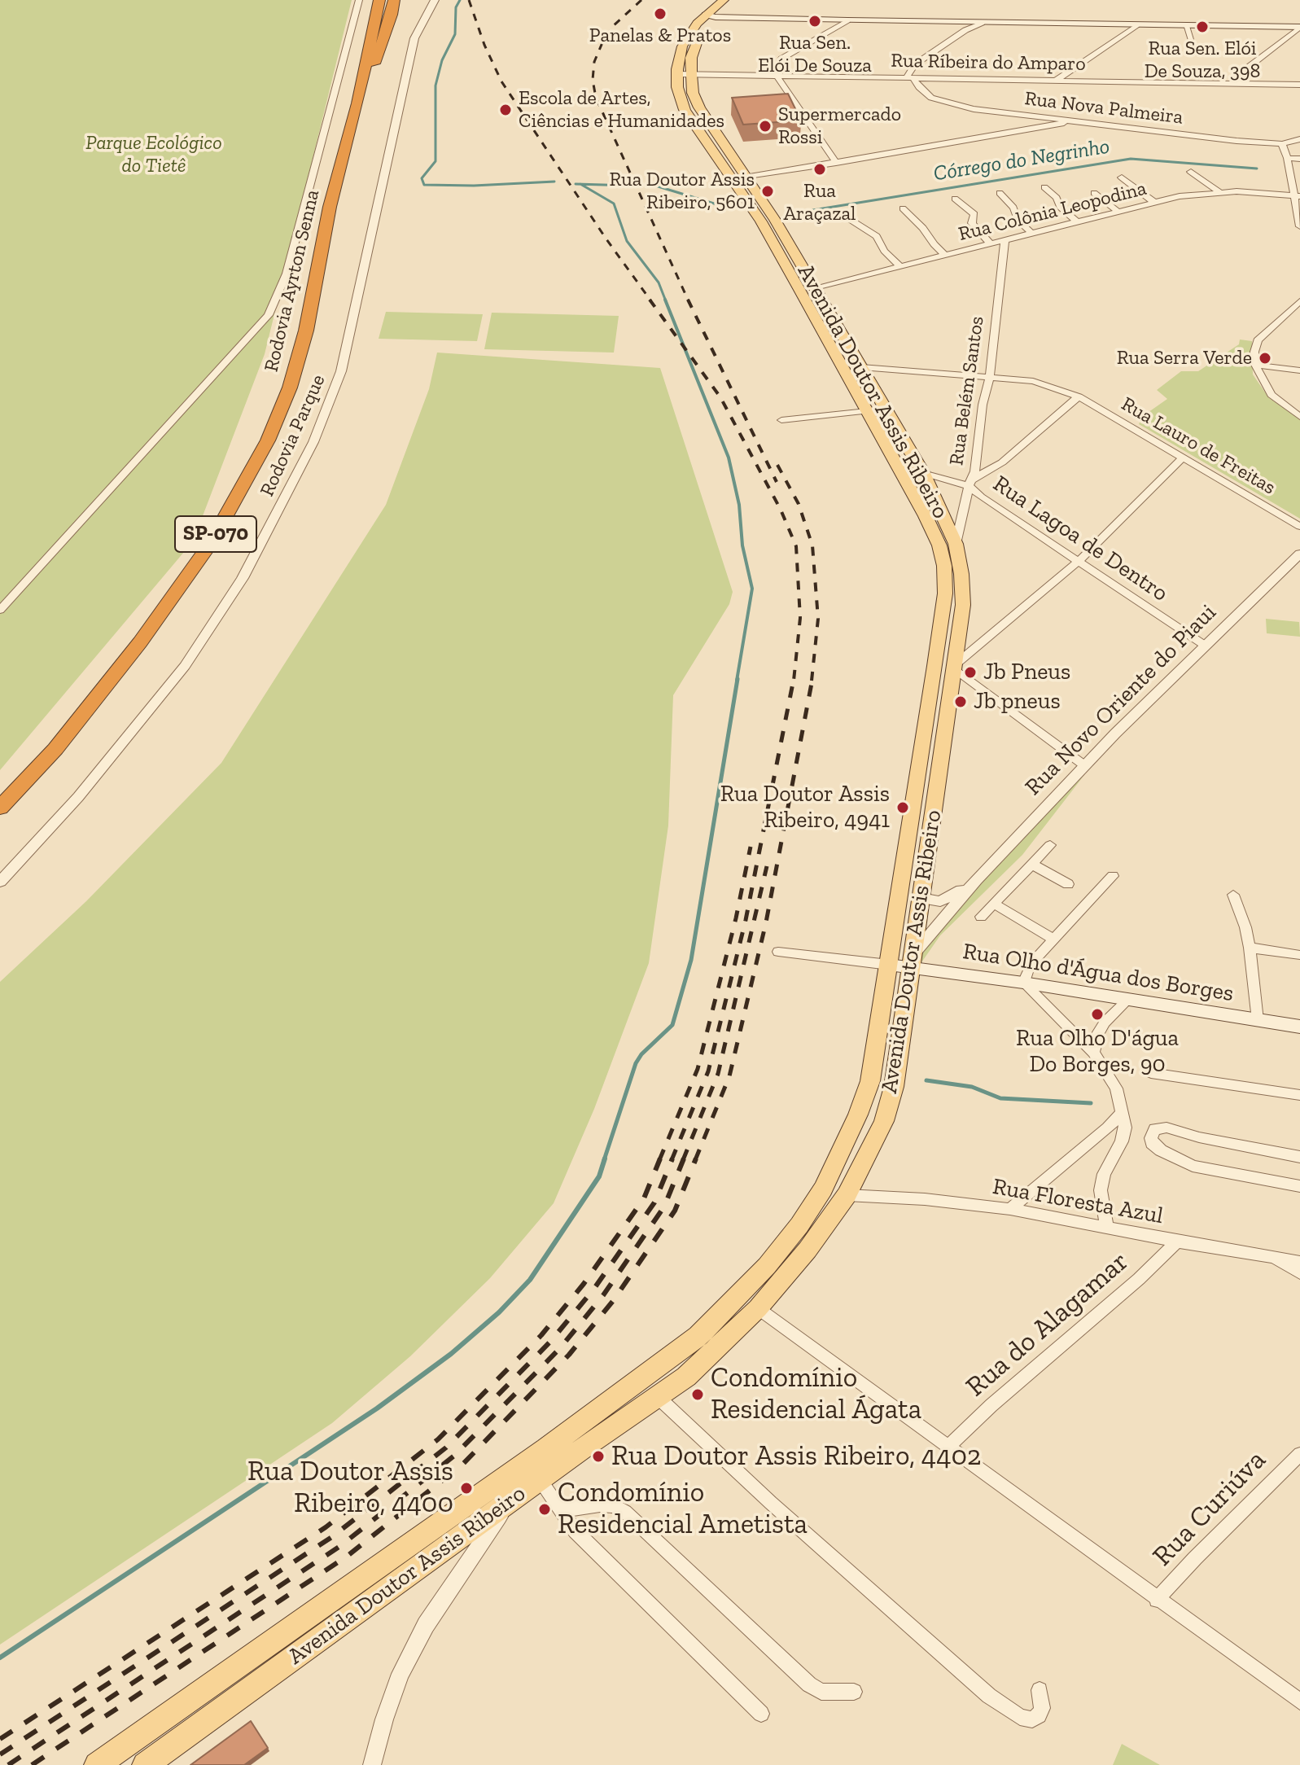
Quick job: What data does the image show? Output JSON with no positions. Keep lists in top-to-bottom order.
{
  "streets": {
    "highway": ["Rodovia Ayrton Senna", "SP-070"],
    "main road": ["Avenida Doutor Assis Ribeiro", "Rua Olho d'Água dos Borges"],
    "street": [
      "Rua Ríbeira do Amparo",
      "Rua Nova Palmeira",
      "Rua Colônia Leopodina",
      "Rua Belém Santos",
      "Rodovia Parque",
      "Rua Lauro de Freitas",
      "Rua Lagoa de Dentro",
      "Rua Novo Oriente do Piaui",
      "Rua Floresta Azul",
      "Rua do Alagamar",
      "Rua Curiúva"
    ]
  },
  "crossings": [
    ["Rua Ríbeira do Amparo", "Rua Nova Palmeira"],
    ["Rua Ríbeira do Amparo", "Avenida Doutor Assis Ribeiro"],
    ["Rua Colônia Leopodina", "Rua Belém Santos"],
    ["Rua Colônia Leopodina", "Avenida Doutor Assis Ribeiro"],
    ["Rua Belém Santos", "Avenida Doutor Assis Ribeiro"],
    ["Rua Belém Santos", "Rua Lauro de Freitas"],
    ["Rua Belém Santos", "Rua Lagoa de Dentro"],
    ["Avenida Doutor Assis Ribeiro", "Rua Lauro de Freitas"],
    ["Avenida Doutor Assis Ribeiro", "Rua Lagoa de Dentro"],
    ["Avenida Doutor Assis Ribeiro", "Rua Novo Oriente do Piaui"],
    ["Avenida Doutor Assis Ribeiro", "Rua Olho d'Água dos Borges"],
    ["Avenida Doutor Assis Ribeiro", "Rua Floresta Azul"],
    ["Rua Lagoa de Dentro", "Rua Novo Oriente do Piaui"],
    ["Rua Novo Oriente do Piaui", "Rua Olho d'Água dos Borges"],
    ["Rua Floresta Azul", "Rua do Alagamar"]
  ],
  "water": ["Córrego do Negrinho"],
  "parks": ["Parque Ecológico do Tietê"],
  "places": [
    "Panelas & Pratos",
    "Rua Sen. Elói De Souza",
    "Rua Sen. Elói De Souza, 398",
    "Escola de Artes, Ciências e Humanidades",
    "Supermercado Rossi",
    "Rua Araçazal",
    "Rua Doutor Assis Ribeiro, 5601",
    "Rua Serra Verde",
    "Jb Pneus",
    "Jb pneus",
    "Rua Doutor Assis Ribeiro, 4941",
    "Rua Olho D'água Do Borges, 90",
    "Condomínio Residencial Ágata",
    "Rua Doutor Assis Ribeiro, 4402",
    "Rua Doutor Assis Ribeiro, 4400",
    "Condomínio Residencial Ametista"
  ]
}
